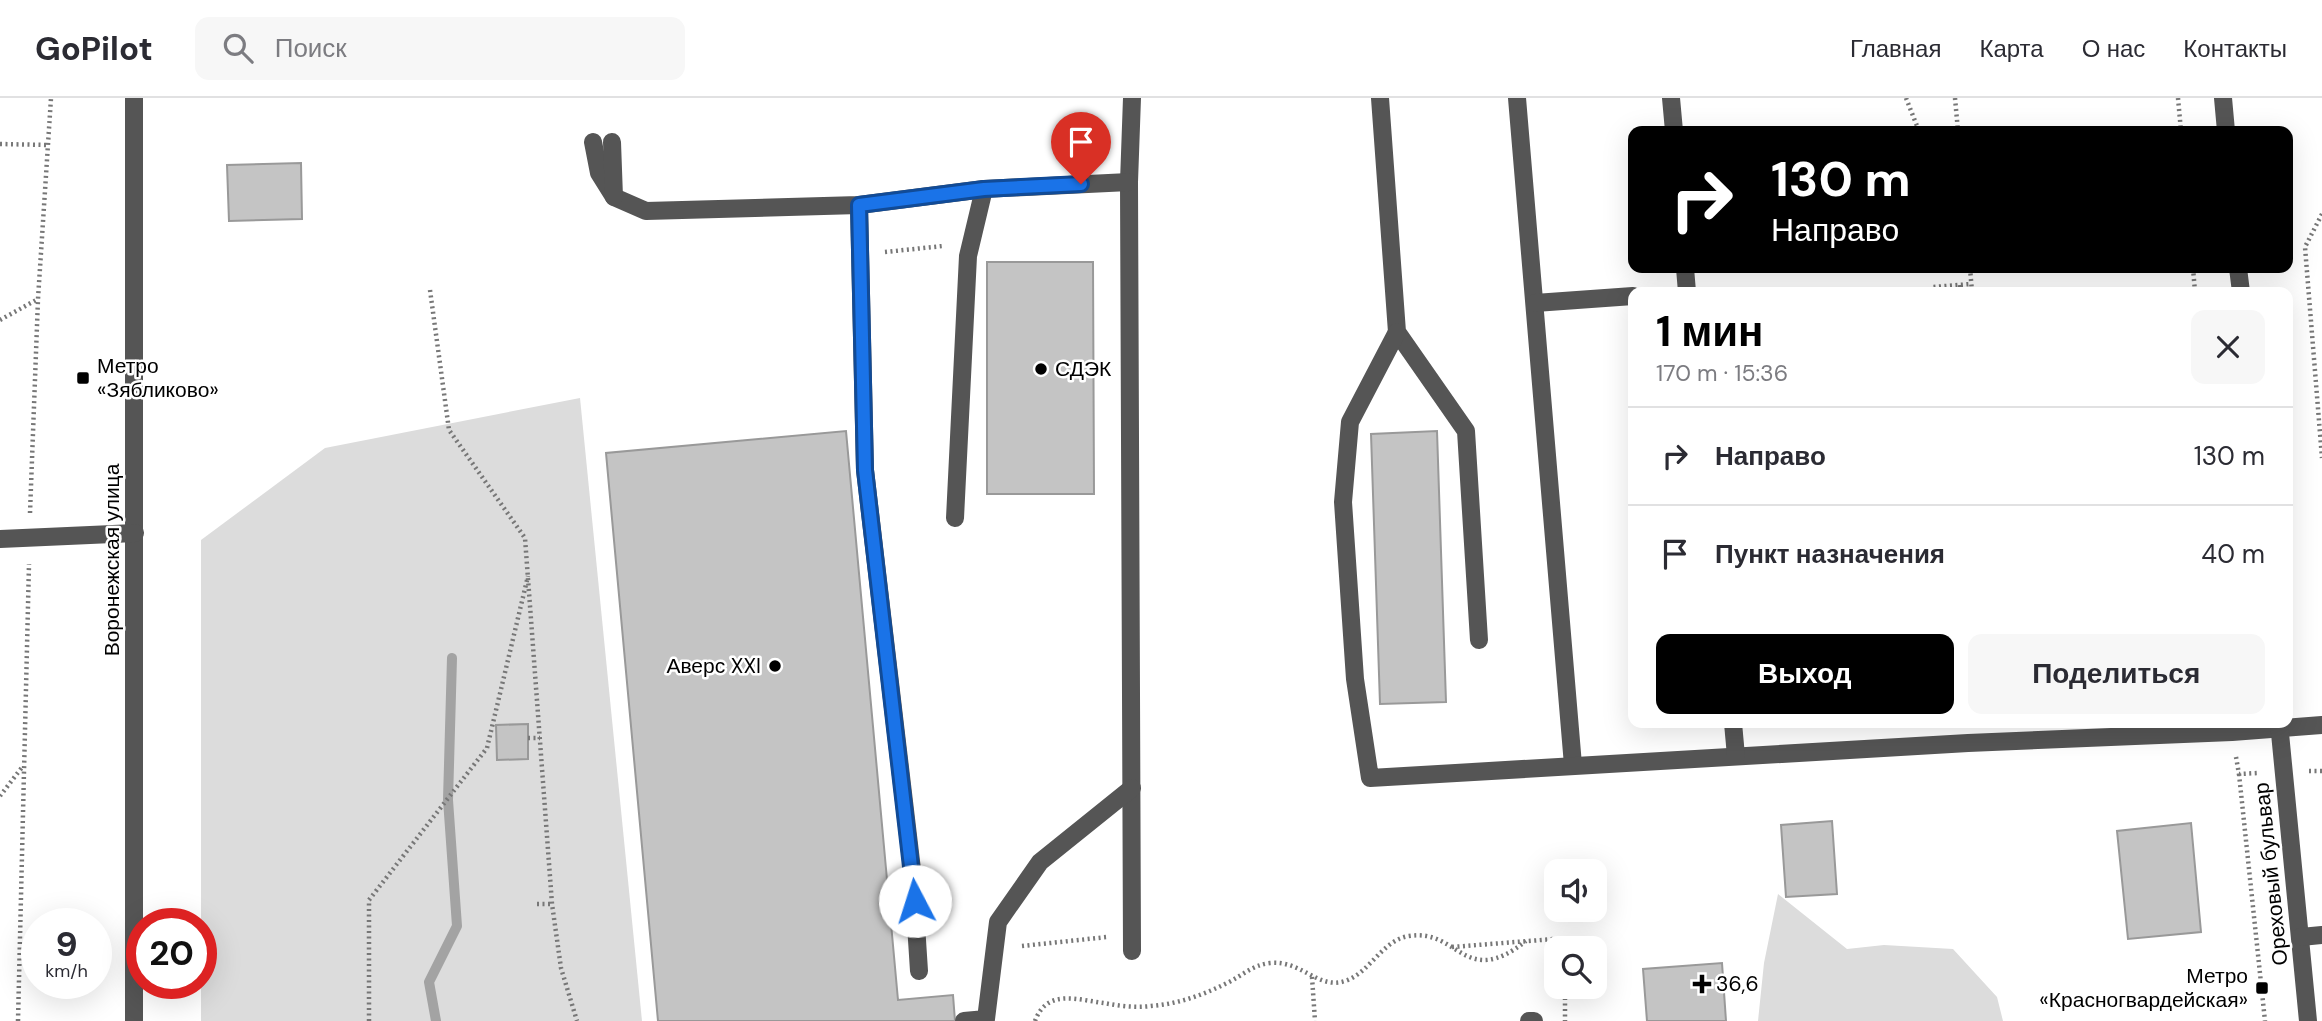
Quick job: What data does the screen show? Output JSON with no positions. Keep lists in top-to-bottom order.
{
  "streets": {
    "street": ["Воронежская улица", "Ореховый бульвар"]
  },
  "places": {
    "other": ["СДЭК", "Аверс XXI"],
    "transit": ["Метро «Зябликово»", "Метро «Красногвардейская»"],
    "health": ["36,6"]
  },
  "page": {
    "header": "GoPilot",
    "search": "Поиск",
    "nav": [
      "Главная",
      "Карта",
      "О нас",
      "Контакты"
    ],
    "turn": ["130 m", "Направо"],
    "heading": ["1 мин", "170 m · 15:36"],
    "list": [
      {
        "name": "Направо",
        "value": "130 m"
      },
      {
        "name": "Пункт назначения",
        "value": "40 m"
      }
    ],
    "buttons": ["Выход", "Поделиться"],
    "speed": "9 km/h",
    "limit": "20"
  }
}
